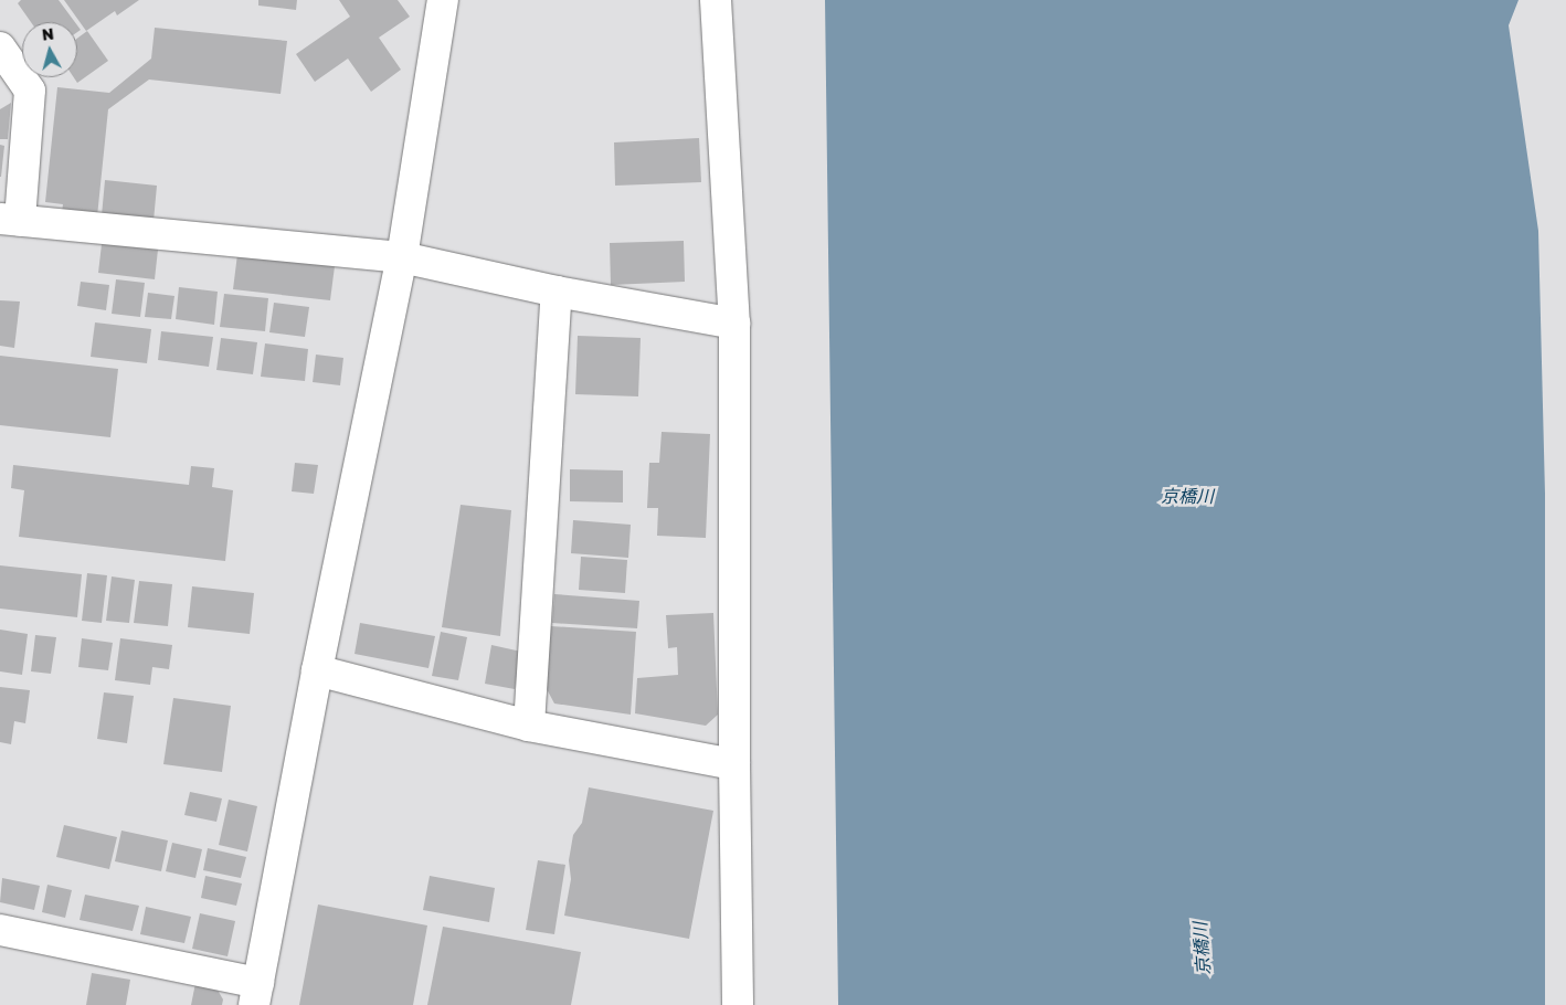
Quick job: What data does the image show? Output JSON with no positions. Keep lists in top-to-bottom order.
{
  "water": ["京橋川"],
  "north": "top"
}
